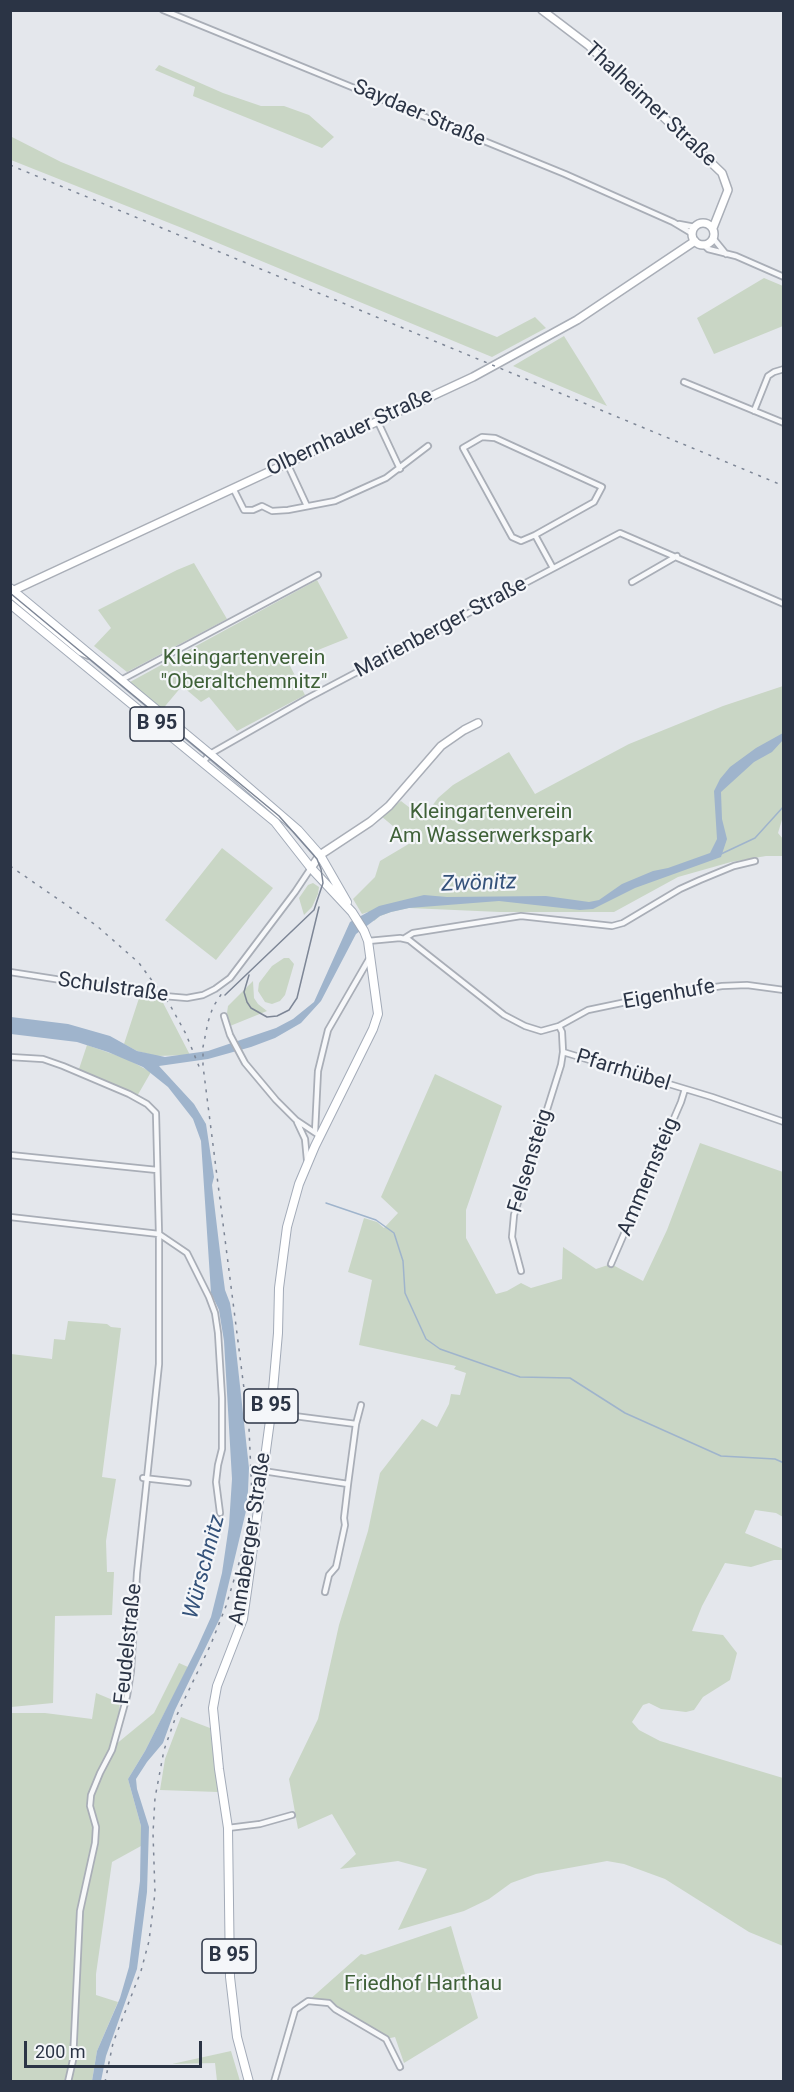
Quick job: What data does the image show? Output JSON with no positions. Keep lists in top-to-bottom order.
{
  "streets": {
    "main road": ["B 95", "Annaberger Straße"],
    "street": [
      "Thalheimer Straße",
      "Saydaer Straße",
      "Olbernhauer Straße",
      "Marienberger Straße",
      "Schulstraße",
      "Eigenhufe",
      "Pfarrhübel",
      "Felsensteig",
      "Ammernsteig",
      "Feudelstraße"
    ]
  },
  "crossings": [
    ["Thalheimer Straße", "Saydaer Straße"],
    ["Thalheimer Straße", "Olbernhauer Straße"],
    ["Saydaer Straße", "Olbernhauer Straße"],
    ["Olbernhauer Straße", "Annaberger Straße"],
    ["Marienberger Straße", "Annaberger Straße"],
    ["Schulstraße", "Annaberger Straße"],
    ["Eigenhufe", "Pfarrhübel"],
    ["Pfarrhübel", "Felsensteig"],
    ["Pfarrhübel", "Ammernsteig"]
  ],
  "water": ["Zwönitz", "Würschnitz"],
  "parks": ["Kleingartenverein \"Oberaltchemnitz\"", "Kleingartenverein Am Wasserwerkspark", "Friedhof Harthau"],
  "scale_bar": "200 m"
}
